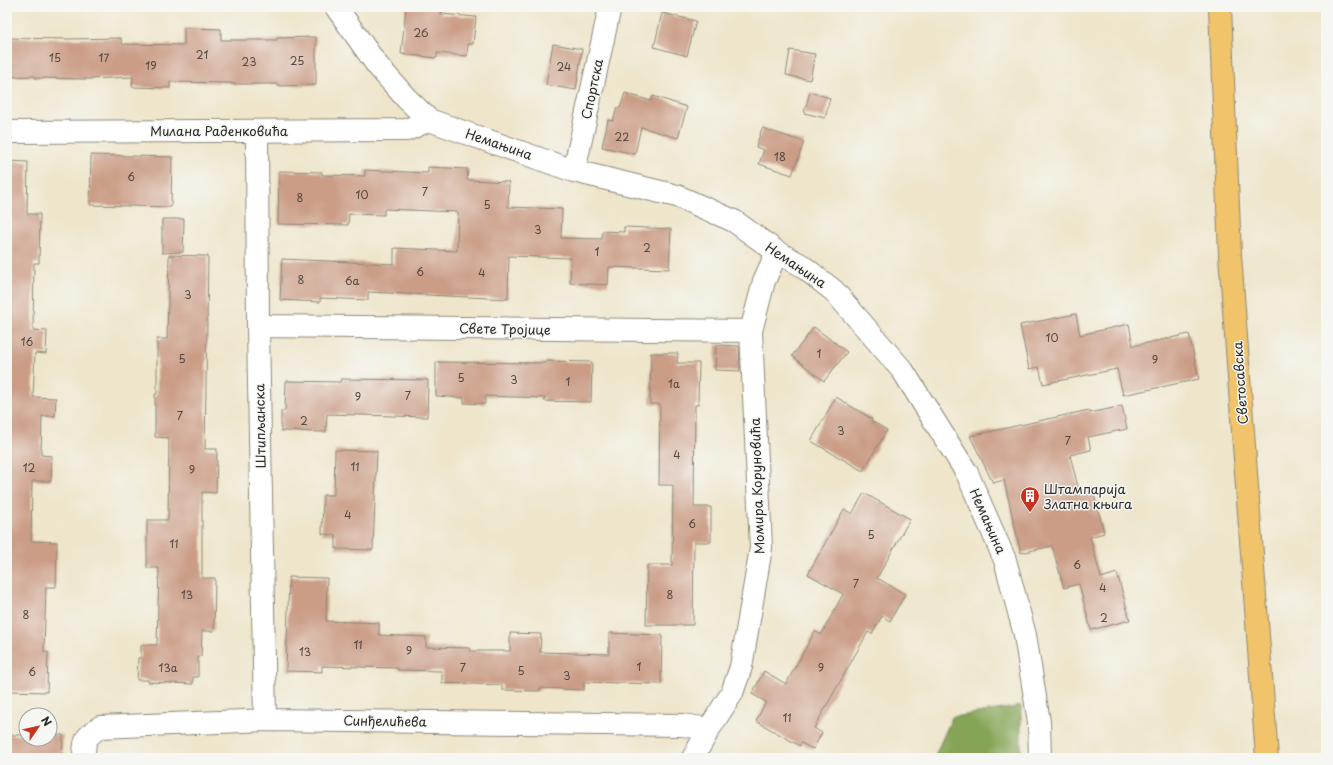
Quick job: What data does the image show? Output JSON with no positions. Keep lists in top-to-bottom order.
{
  "streets": {
    "main road": ["Светосавска"],
    "street": [
      "Спортска",
      "Милана Раденковића",
      "Немањина",
      "Свете Тројице",
      "Штипљанска",
      "Момира Коруновића",
      "Синђелићева"
    ]
  },
  "crossings": [
    ["Спортска", "Немањина"],
    ["Милана Раденковића", "Немањина"],
    ["Милана Раденковића", "Штипљанска"],
    ["Немањина", "Момира Коруновића"],
    ["Свете Тројице", "Штипљанска"],
    ["Свете Тројице", "Момира Коруновића"],
    ["Штипљанска", "Синђелићева"],
    ["Момира Коруновића", "Синђелићева"]
  ],
  "places": {
    "building": ["Штампарија Златна књига"]
  },
  "house_numbers": [
    "26",
    "21",
    "15",
    "17",
    "25",
    "23",
    "19",
    "24",
    "22",
    "18",
    "6",
    "7",
    "10",
    "8",
    "5",
    "3",
    "2",
    "1",
    "6",
    "4",
    "8",
    "6a",
    "3",
    "10",
    "16",
    "1",
    "5",
    "9",
    "5",
    "3",
    "1",
    "1a",
    "7",
    "9",
    "7",
    "2",
    "3",
    "7",
    "4",
    "11",
    "12",
    "9",
    "4",
    "6",
    "5",
    "11",
    "6",
    "7",
    "4",
    "13",
    "8",
    "8",
    "2",
    "11",
    "9",
    "13",
    "1",
    "13a",
    "7",
    "9",
    "5",
    "6",
    "3",
    "11"
  ],
  "north": "top right"
}
